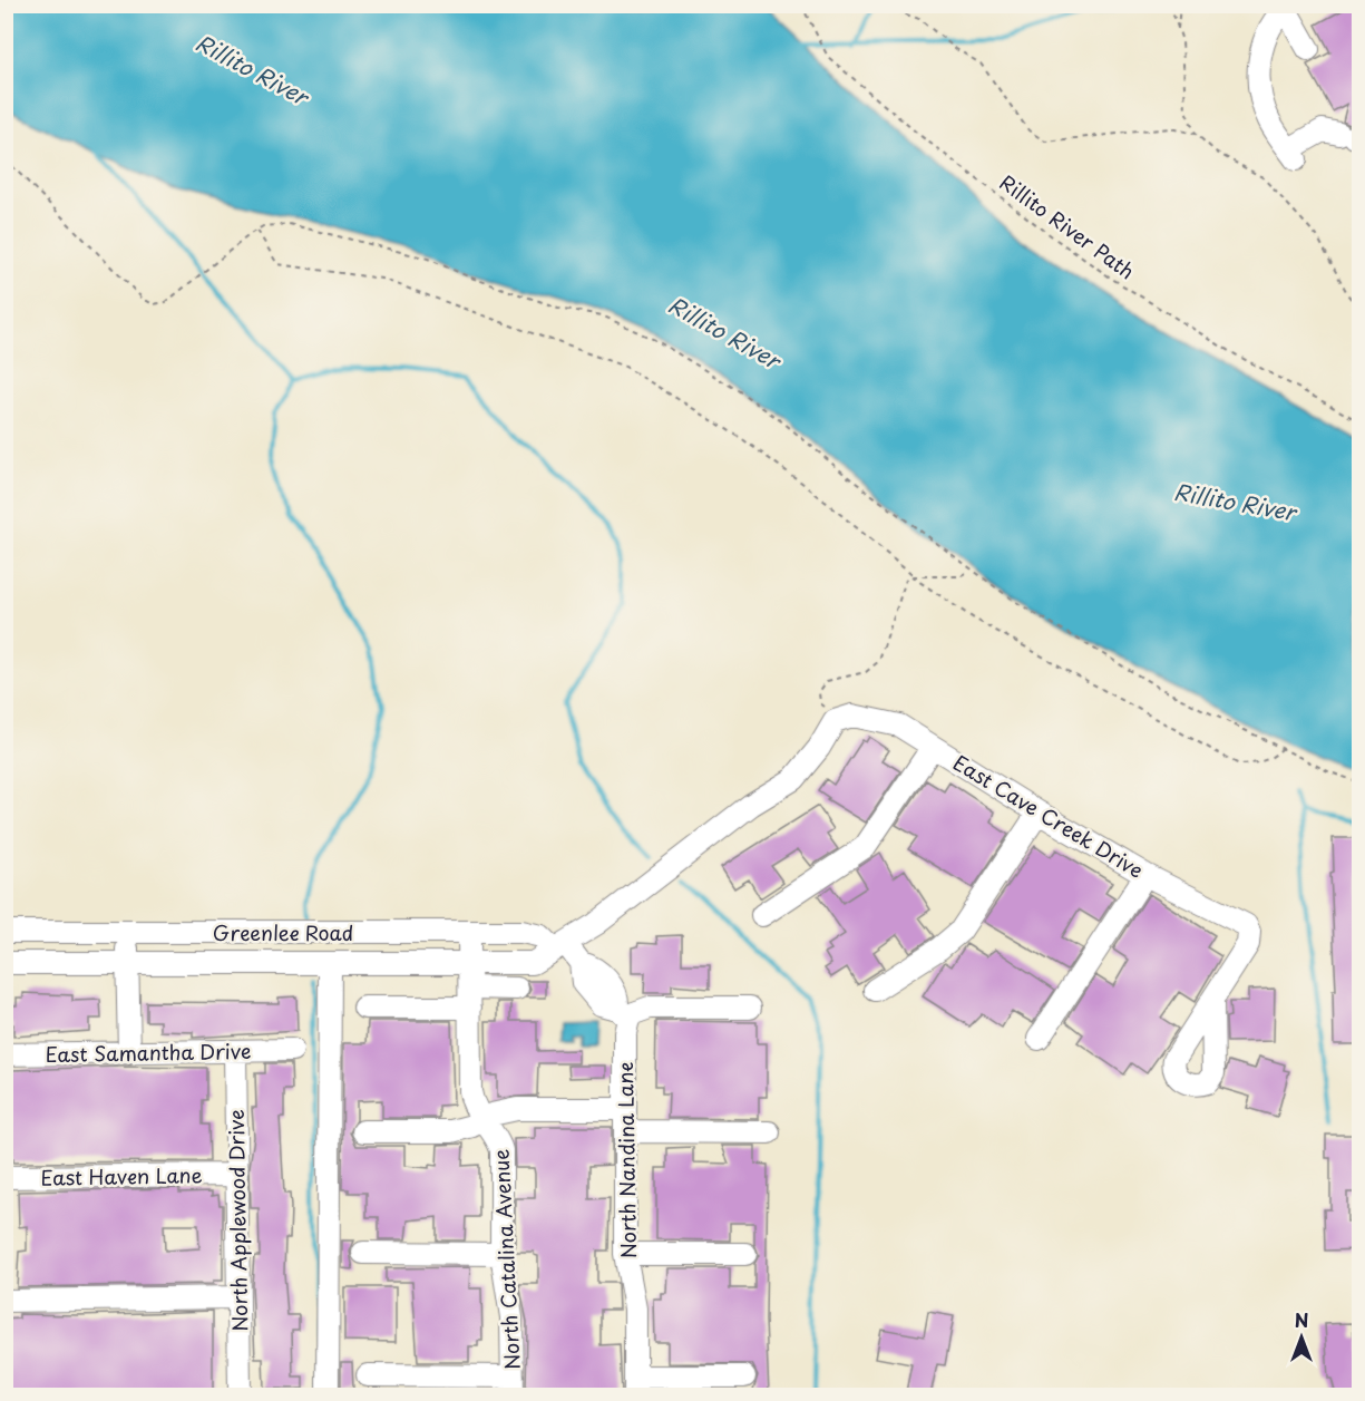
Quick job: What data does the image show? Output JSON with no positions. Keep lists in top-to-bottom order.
{
  "streets": {
    "street": [
      "East Cave Creek Drive",
      "Greenlee Road",
      "East Samantha Drive",
      "North Nandina Lane",
      "East Haven Lane",
      "North Applewood Drive",
      "North Catalina Avenue"
    ],
    "path": ["Rillito River Path"]
  },
  "crossings": [
    ["East Cave Creek Drive", "Greenlee Road"],
    ["Greenlee Road", "North Catalina Avenue"],
    ["East Samantha Drive", "North Applewood Drive"],
    ["East Haven Lane", "North Applewood Drive"]
  ],
  "water": ["Rillito River"],
  "north": "top"
}
